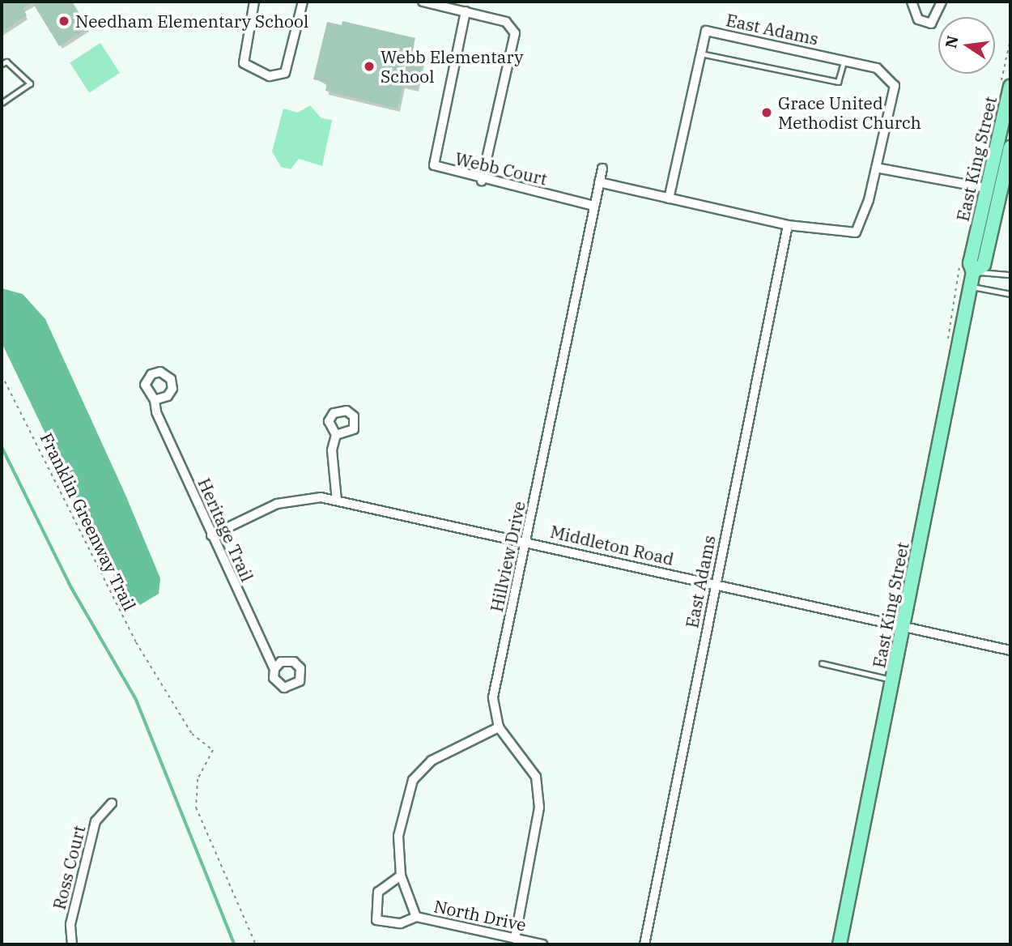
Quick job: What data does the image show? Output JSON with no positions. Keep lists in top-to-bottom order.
{
  "streets": {
    "main road": ["East King Street"],
    "street": [
      "East Adams",
      "Webb Court",
      "Heritage Trail",
      "Middleton Road",
      "Hillview Drive",
      "Ross Court",
      "North Drive"
    ],
    "path": ["Franklin Greenway Trail"]
  },
  "crossings": [
    ["East Adams", "Middleton Road"],
    ["East King Street", "Middleton Road"],
    ["Webb Court", "Hillview Drive"],
    ["Heritage Trail", "Middleton Road"],
    ["Middleton Road", "Hillview Drive"],
    ["Hillview Drive", "North Drive"]
  ],
  "places": ["Needham Elementary School", "Webb Elementary School", "Grace United Methodist Church"],
  "north": "left"
}
